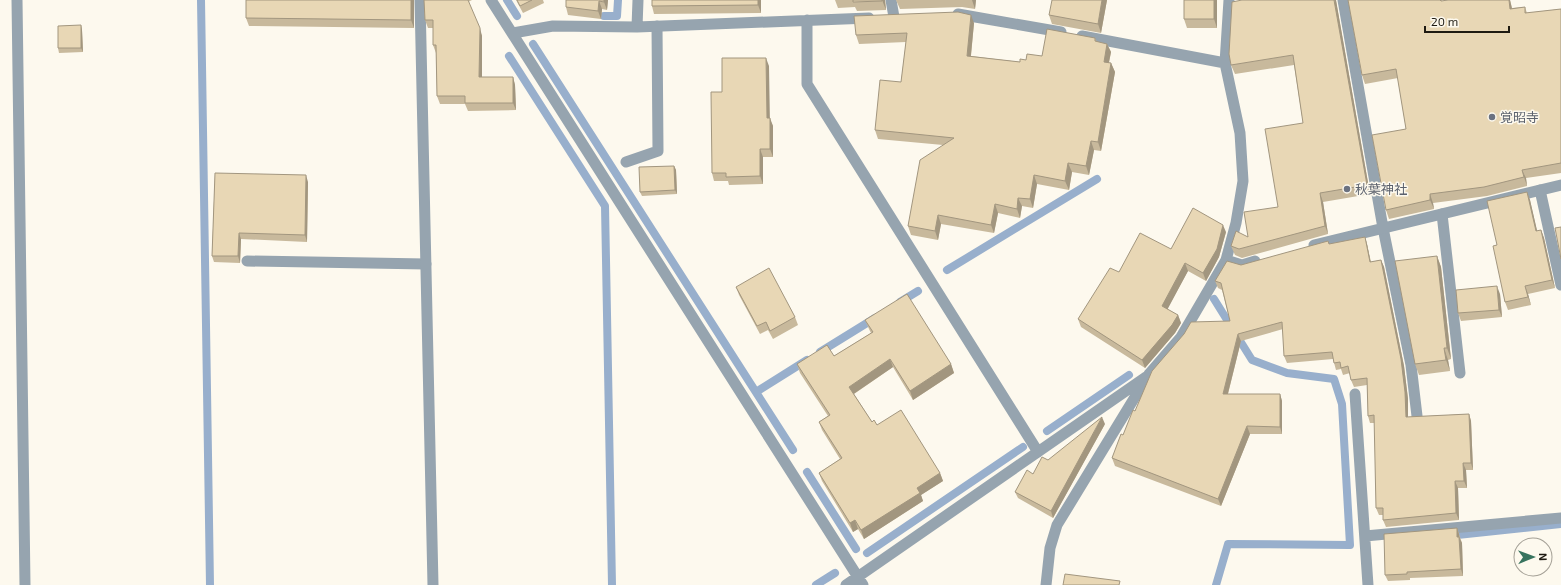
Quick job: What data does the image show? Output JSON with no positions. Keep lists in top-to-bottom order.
{
  "places": ["覚昭寺", "秋葉神社"],
  "scale_bar": "20 m",
  "north": "right"
}
